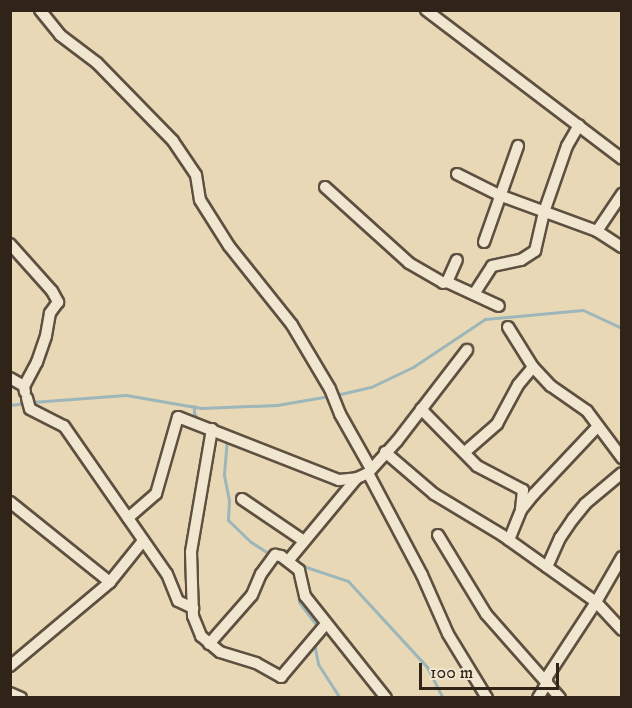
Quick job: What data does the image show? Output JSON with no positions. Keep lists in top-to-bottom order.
{
  "scale_bar": "100 m"
}
